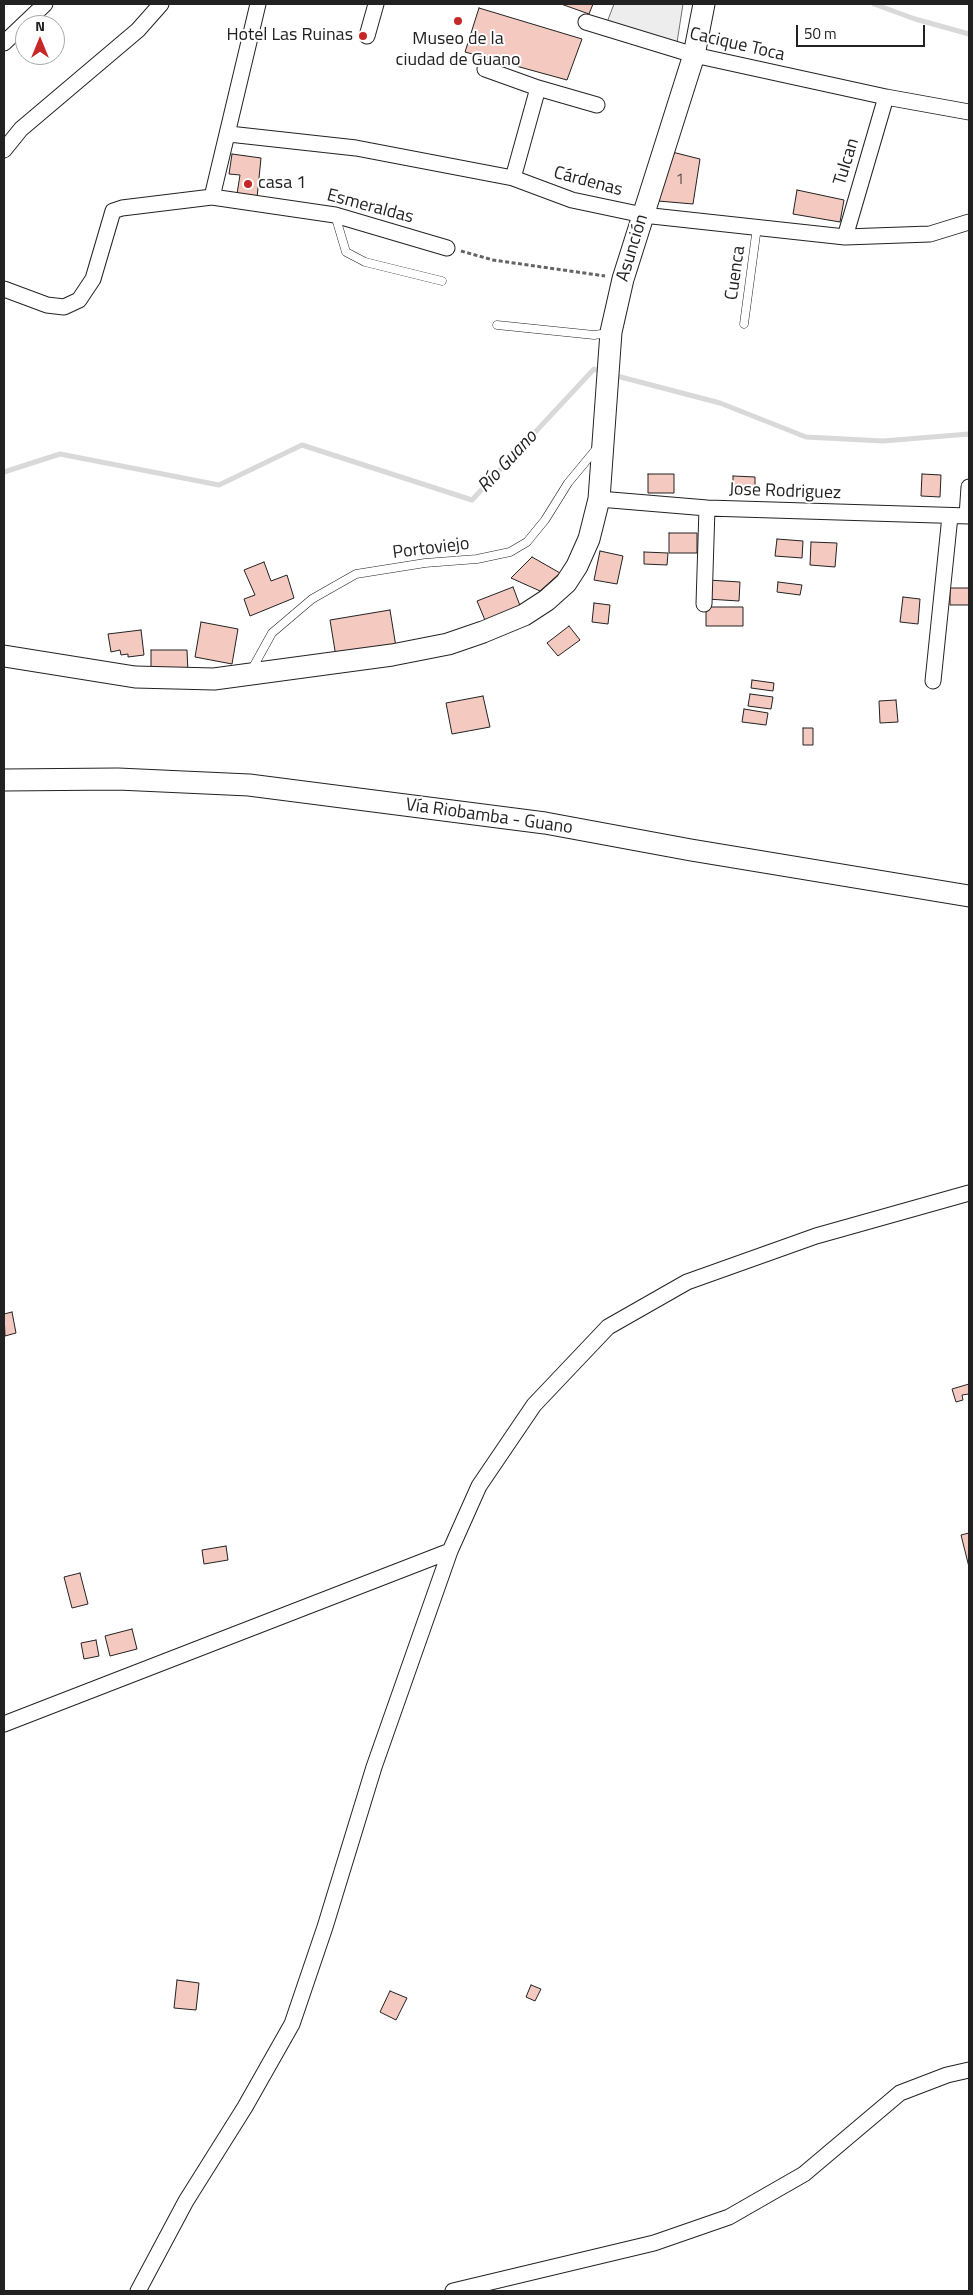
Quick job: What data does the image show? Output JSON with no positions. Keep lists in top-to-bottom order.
{
  "streets": {
    "main road": ["Asunción", "Vía Riobamba - Guano"],
    "street": [
      "Cacique Toca",
      "Tulcan",
      "Cárdenas",
      "Esmeraldas",
      "Jose Rodriguez"
    ],
    "lane": ["Cuenca", "Portoviejo"]
  },
  "crossings": [
    ["Cacique Toca", "Tulcan"],
    ["Cacique Toca", "Asunción"],
    ["Tulcan", "Cárdenas"],
    ["Cárdenas", "Asunción"],
    ["Cárdenas", "Cuenca"],
    ["Asunción", "Jose Rodriguez"],
    ["Asunción", "Portoviejo"]
  ],
  "water": ["Río Guano"],
  "places": ["Museo de la ciudad de Guano", "Hotel Las Ruinas", "casa 1"],
  "house_numbers": ["1"],
  "scale_bar": "50 m",
  "north": "top"
}
